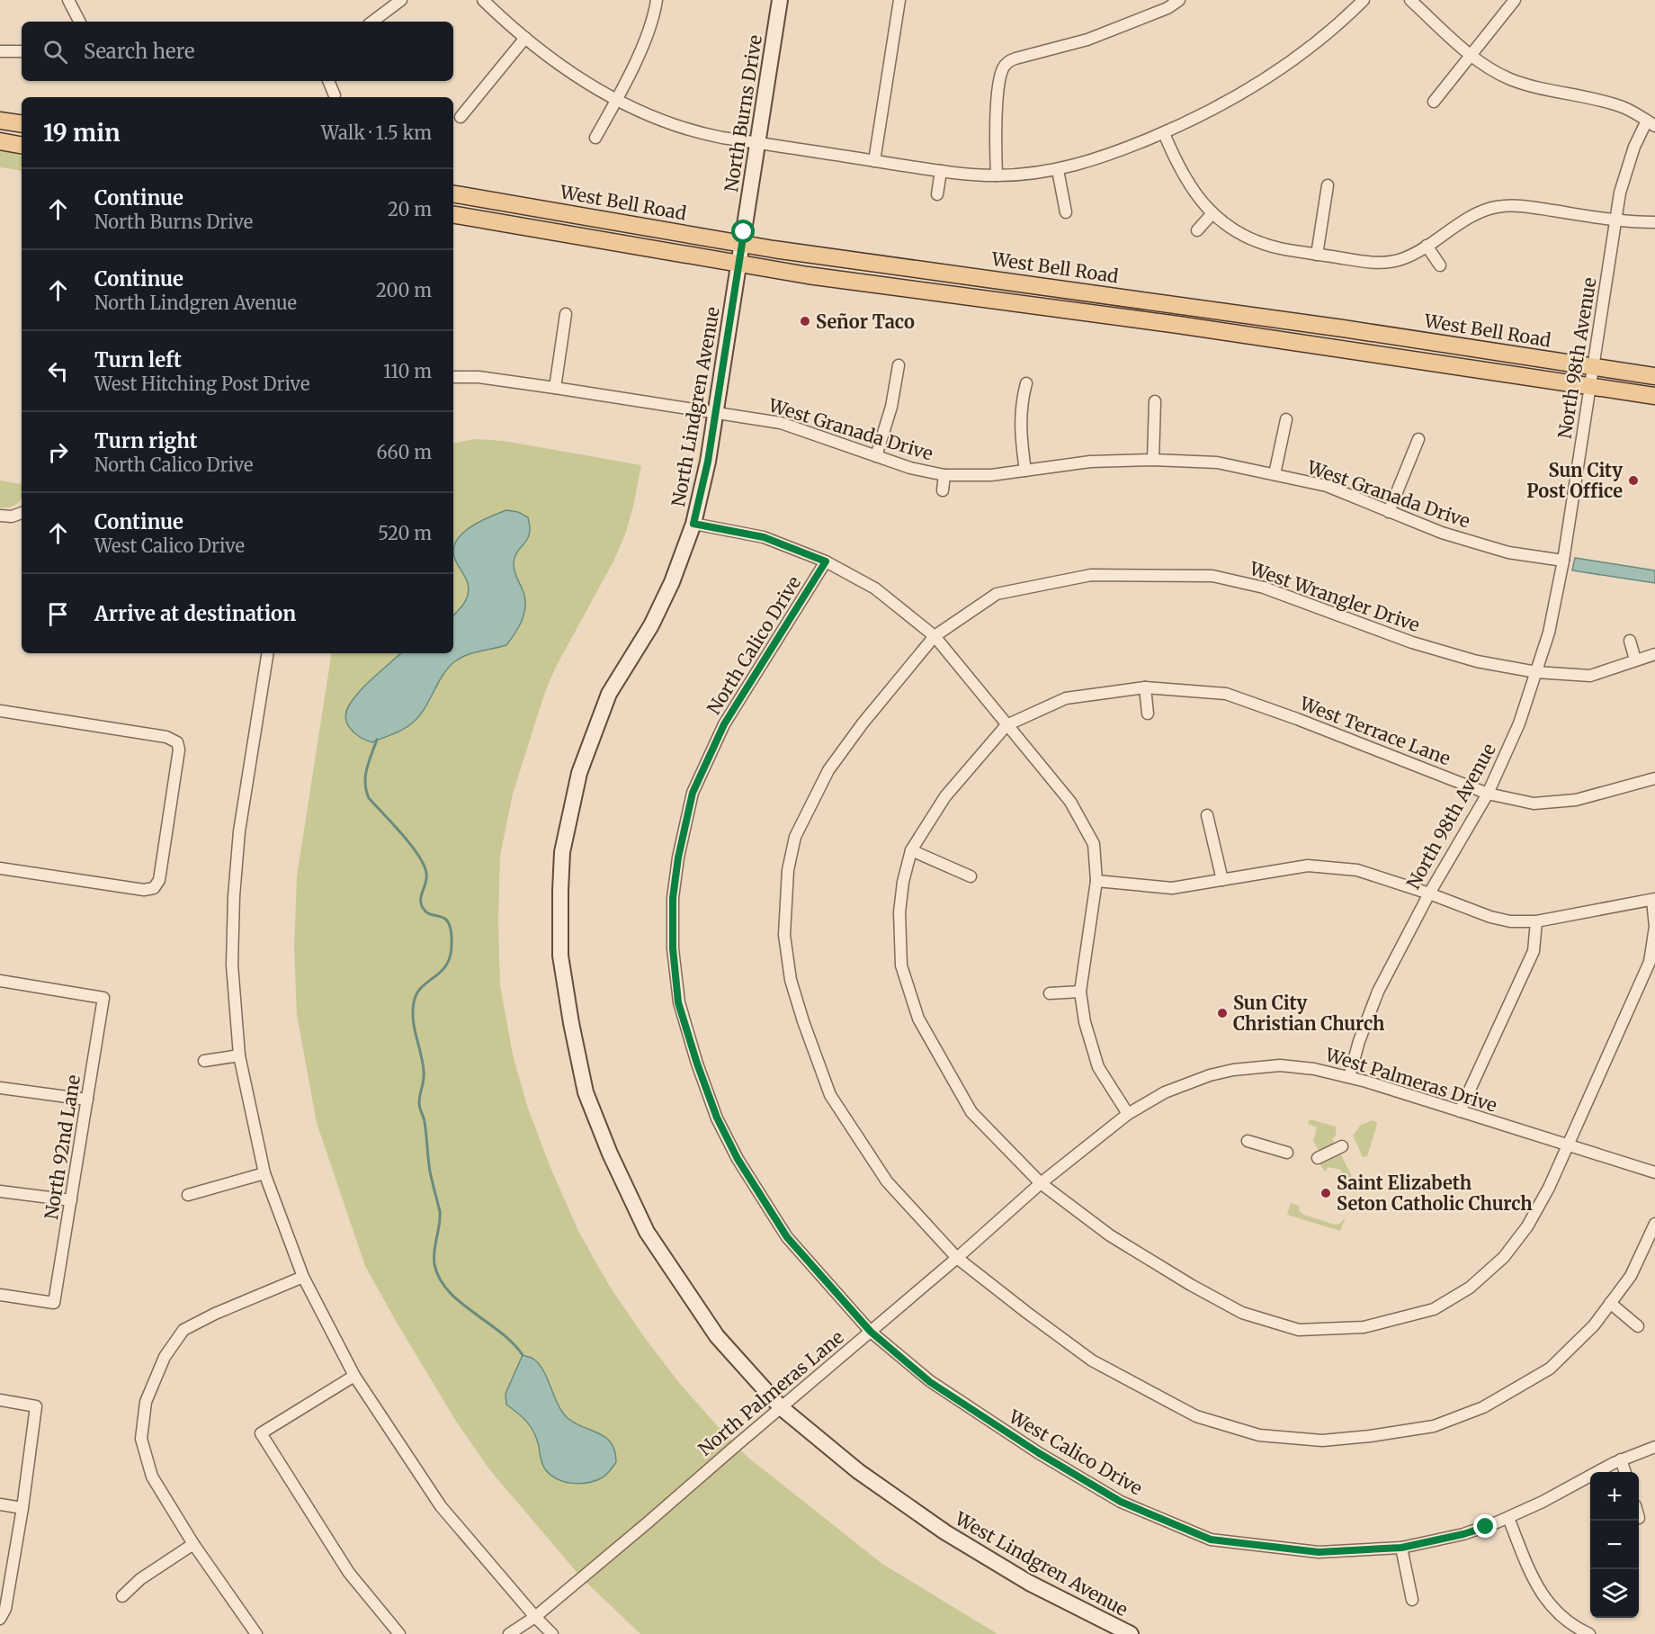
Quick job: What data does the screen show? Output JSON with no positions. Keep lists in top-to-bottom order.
{
  "streets": {
    "main road": ["West Bell Road"],
    "street": [
      "North Burns Drive",
      "North 98th Avenue",
      "North Lindgren Avenue",
      "West Granada Drive",
      "West Wrangler Drive",
      "North Calico Drive",
      "West Terrace Lane",
      "West Palmeras Drive",
      "North 92nd Lane",
      "North Palmeras Lane",
      "West Calico Drive",
      "West Lindgren Avenue"
    ]
  },
  "crossings": [
    ["North Burns Drive", "West Bell Road"],
    ["North Burns Drive", "North Lindgren Avenue"],
    ["West Bell Road", "North 98th Avenue"],
    ["North 98th Avenue", "West Granada Drive"],
    ["North 98th Avenue", "West Wrangler Drive"],
    ["North 98th Avenue", "West Terrace Lane"],
    ["North 98th Avenue", "West Palmeras Drive"],
    ["North Lindgren Avenue", "West Granada Drive"],
    ["North Lindgren Avenue", "North Palmeras Lane"],
    ["North Lindgren Avenue", "West Lindgren Avenue"],
    ["West Wrangler Drive", "North Palmeras Lane"],
    ["North Calico Drive", "North Palmeras Lane"],
    ["North Calico Drive", "West Calico Drive"],
    ["West Palmeras Drive", "North Palmeras Lane"],
    ["North Palmeras Lane", "West Calico Drive"],
    ["North Palmeras Lane", "West Lindgren Avenue"]
  ],
  "places": [
    "Señor Taco",
    "Sun City Post Office",
    "Sun City Christian Church",
    "Saint Elizabeth Seton Catholic Church"
  ],
  "page": {
    "search": "Search here",
    "heading": ["19 min", "Walk · 1.5 km"],
    "list": [
      ["Continue", "North Burns Drive", "20 m"],
      ["Continue", "North Lindgren Avenue", "200 m"],
      ["Turn left", "West Hitching Post Drive", "110 m"],
      ["Turn right", "North Calico Drive", "660 m"],
      ["Continue", "West Calico Drive", "520 m"],
      "Arrive at destination"
    ],
    "map_buttons": ["+", "−"]
  }
}
